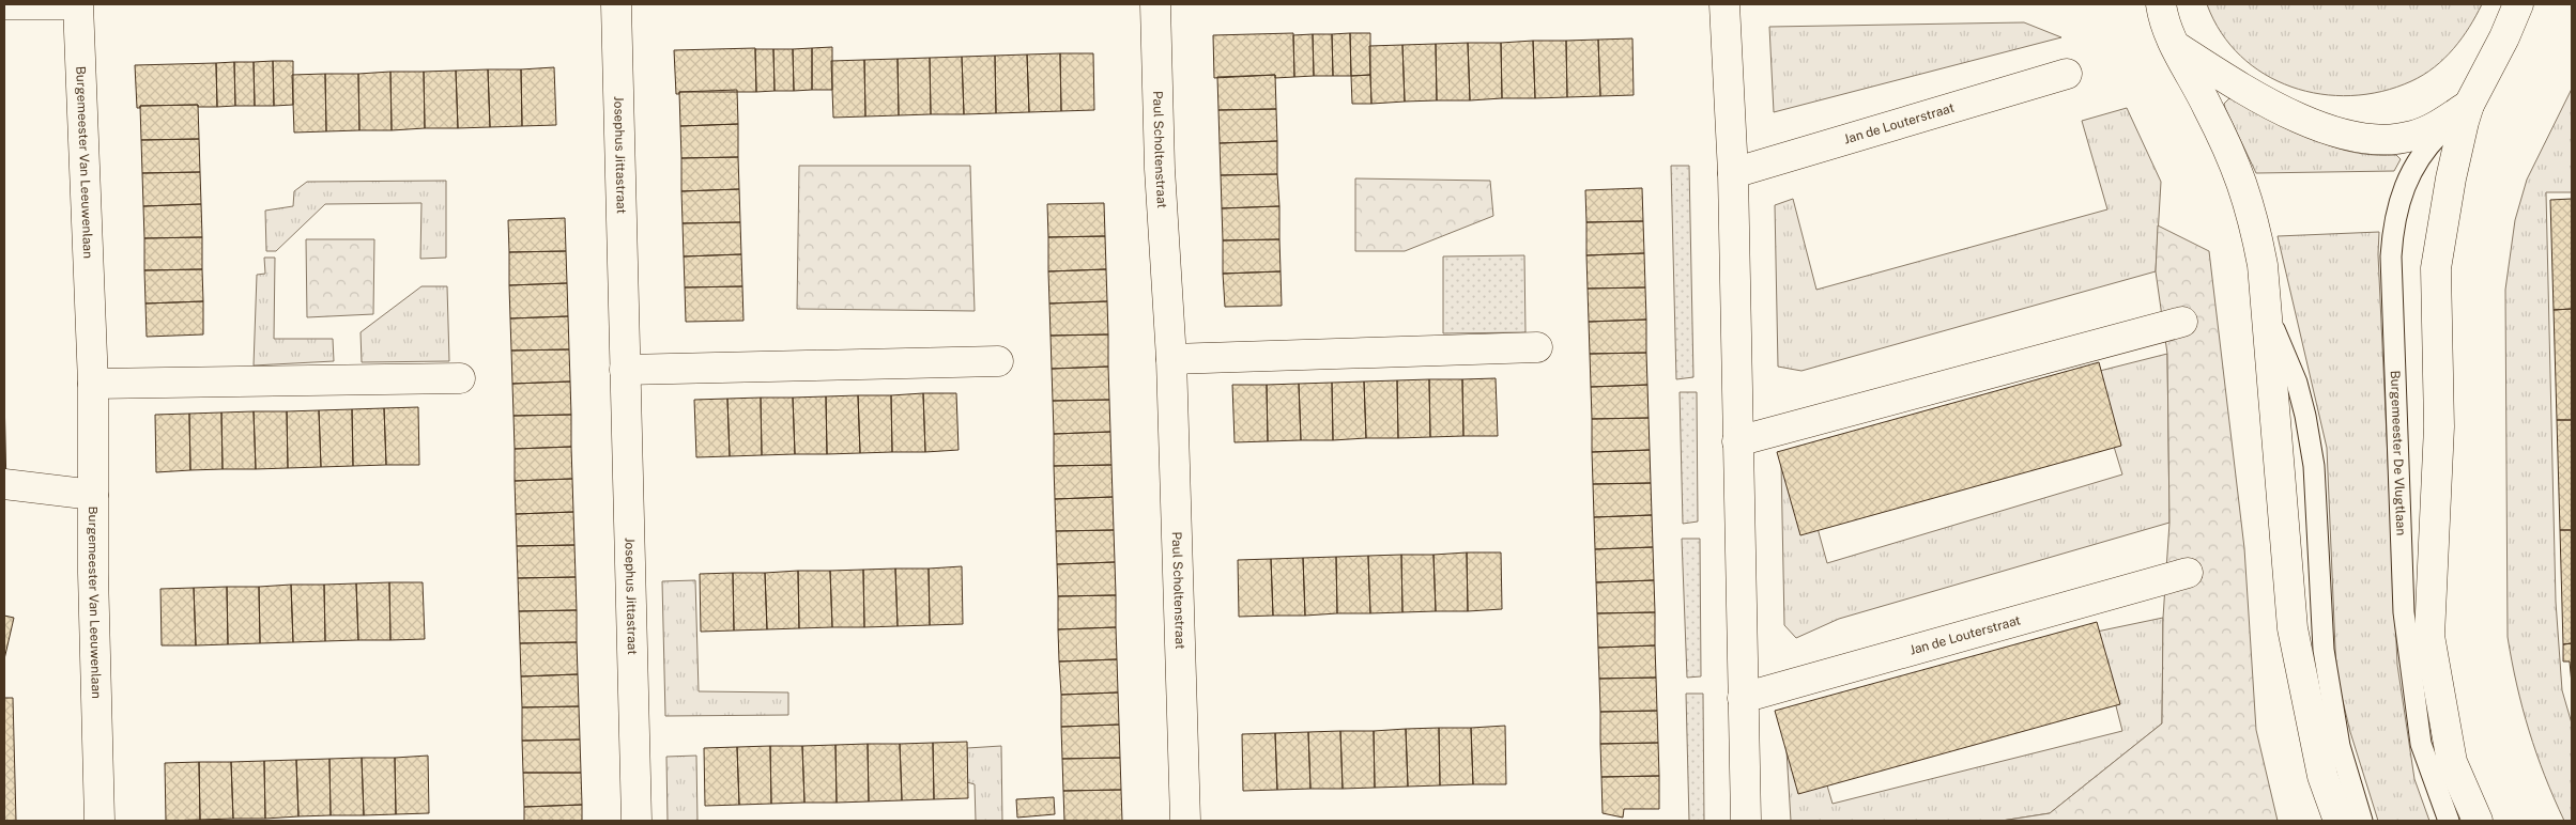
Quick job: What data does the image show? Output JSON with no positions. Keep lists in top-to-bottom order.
{
  "streets": {
    "street": [
      "Jan de Louterstraat",
      "Paul Scholtenstraat",
      "Josephus Jittastraat",
      "Burgemeester Van Leeuwenlaan",
      "Burgemeester De Vlugtlaan"
    ]
  }
}
